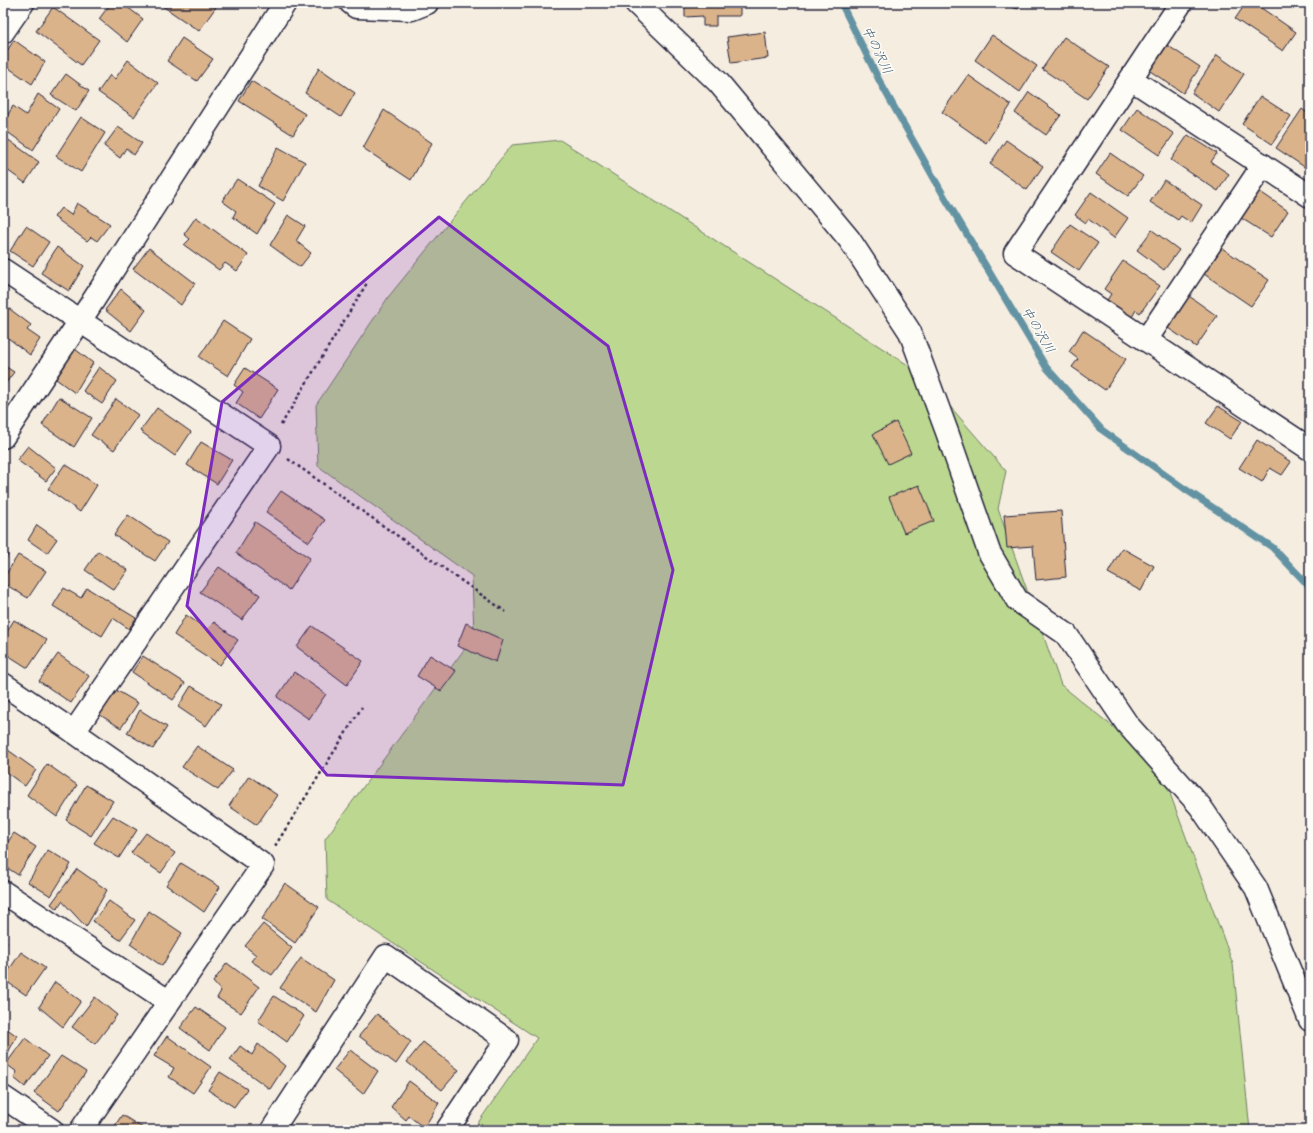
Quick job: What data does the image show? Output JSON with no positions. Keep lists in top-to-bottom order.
{
  "water": ["中の沢川"]
}
